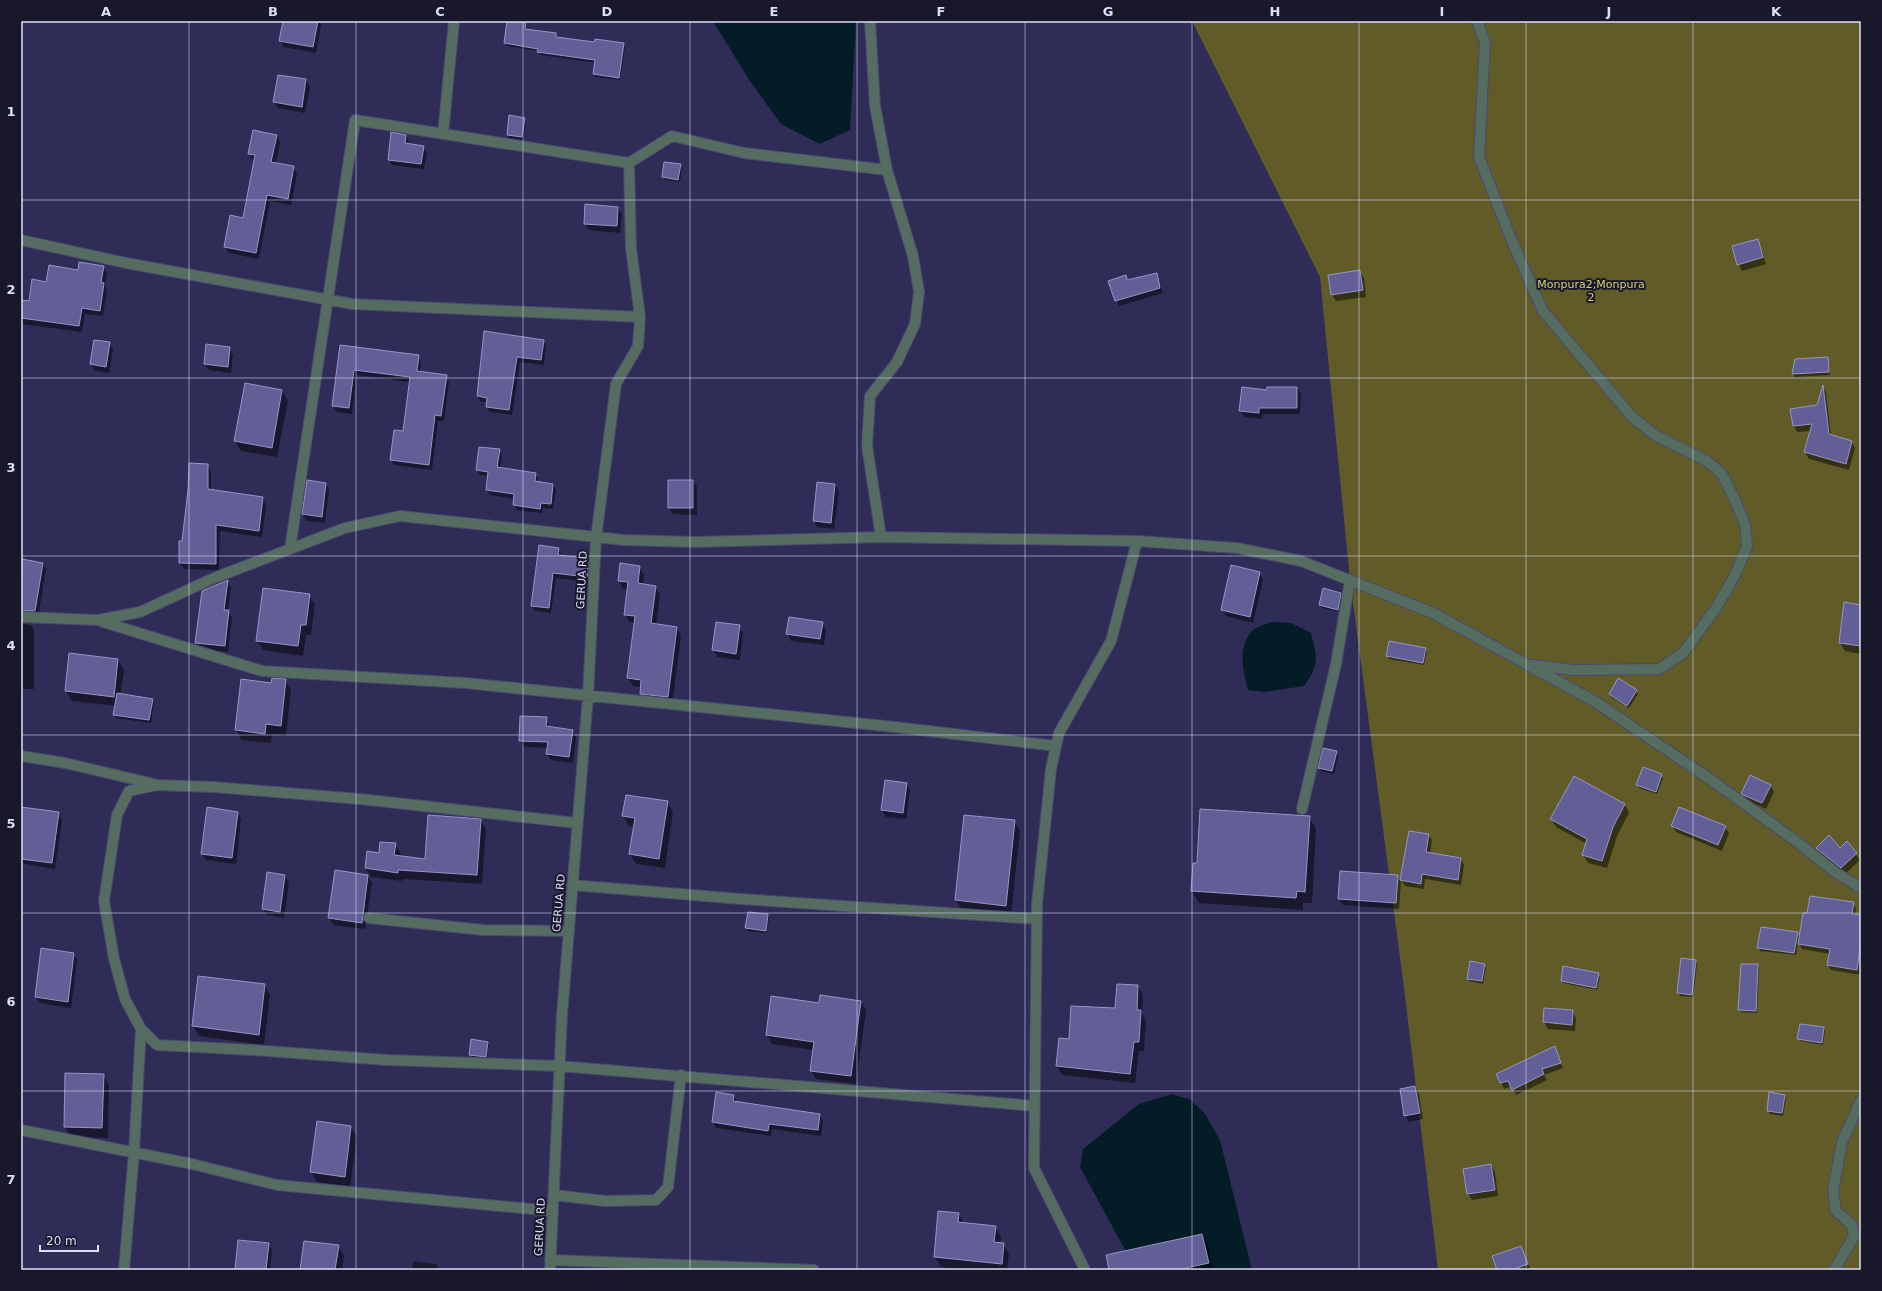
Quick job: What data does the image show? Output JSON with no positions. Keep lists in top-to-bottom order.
{
  "streets": {
    "street": ["GERUA RD"]
  },
  "parks": ["Monpura2;Monpura 2"],
  "scale_bar": "20 m",
  "grid": {
    "columns": [
      "A",
      "B",
      "C",
      "D",
      "E",
      "F",
      "G",
      "H",
      "I",
      "J",
      "K"
    ],
    "rows": [
      "1",
      "2",
      "3",
      "4",
      "5",
      "6",
      "7"
    ]
  }
}
